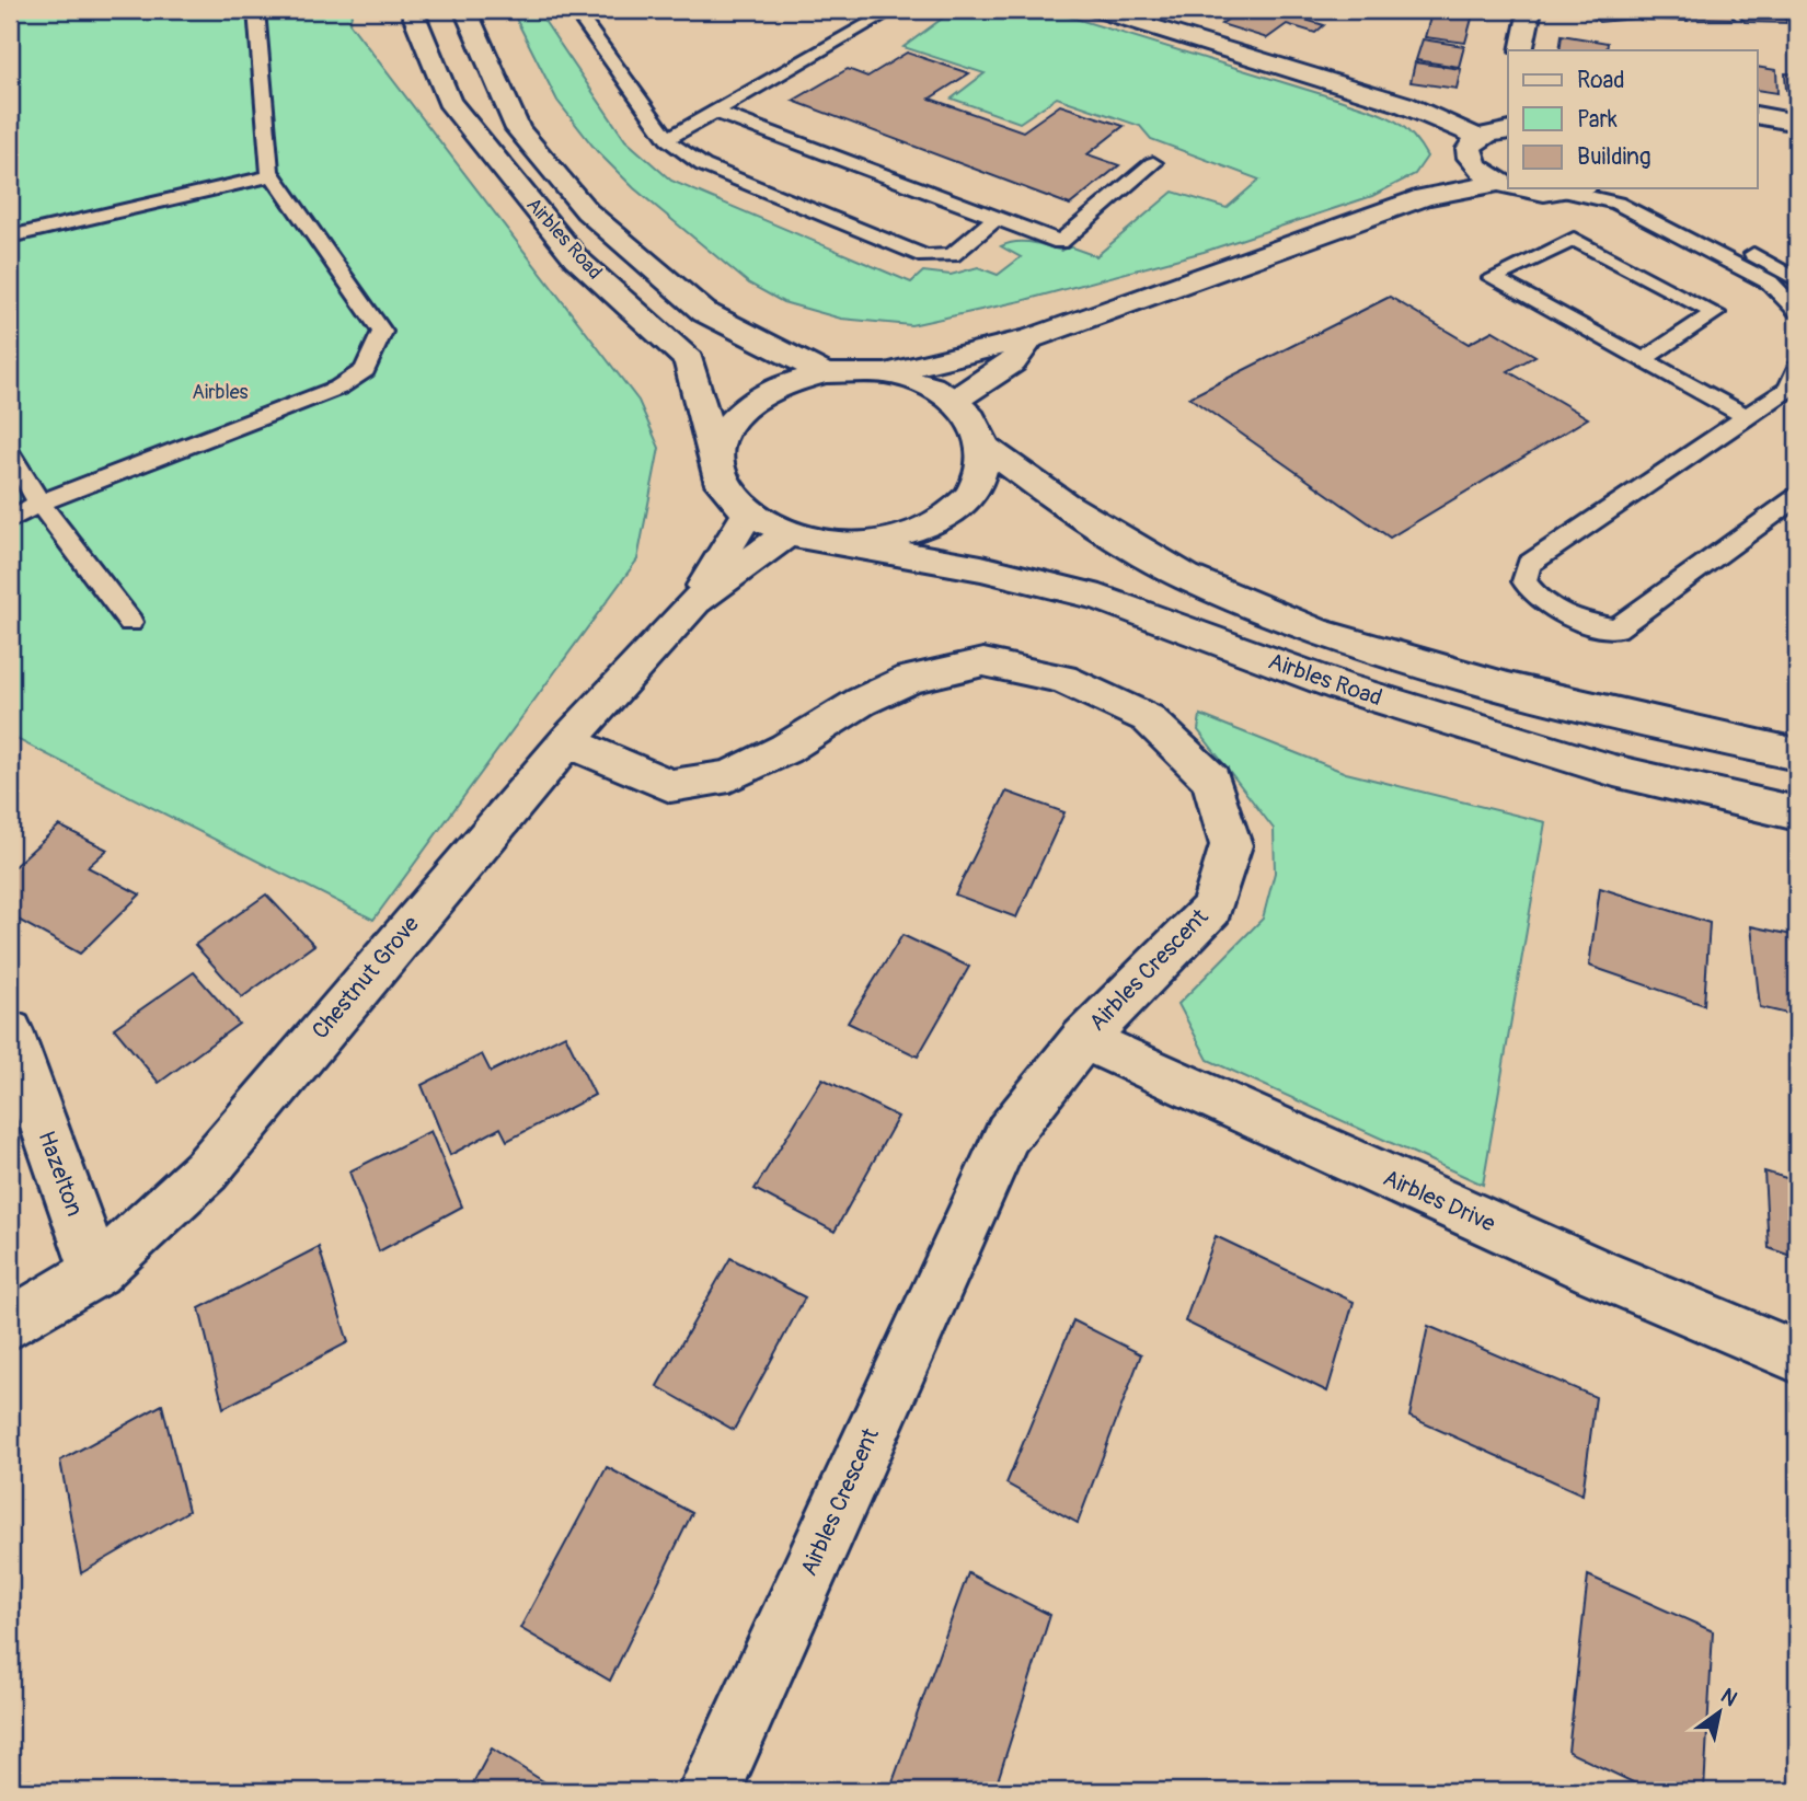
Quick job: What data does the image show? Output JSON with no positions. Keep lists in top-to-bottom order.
{
  "streets": {
    "street": [
      "Airbles Road",
      "Airbles Crescent",
      "Chestnut Grove",
      "Hazelton",
      "Airbles Drive"
    ]
  },
  "crossings": [
    ["Airbles Road", "Chestnut Grove"],
    ["Airbles Crescent", "Chestnut Grove"],
    ["Airbles Crescent", "Airbles Drive"],
    ["Chestnut Grove", "Hazelton"]
  ],
  "parks": ["Airbles"],
  "legend": ["Road", "Park", "Building"],
  "north": "top right"
}
